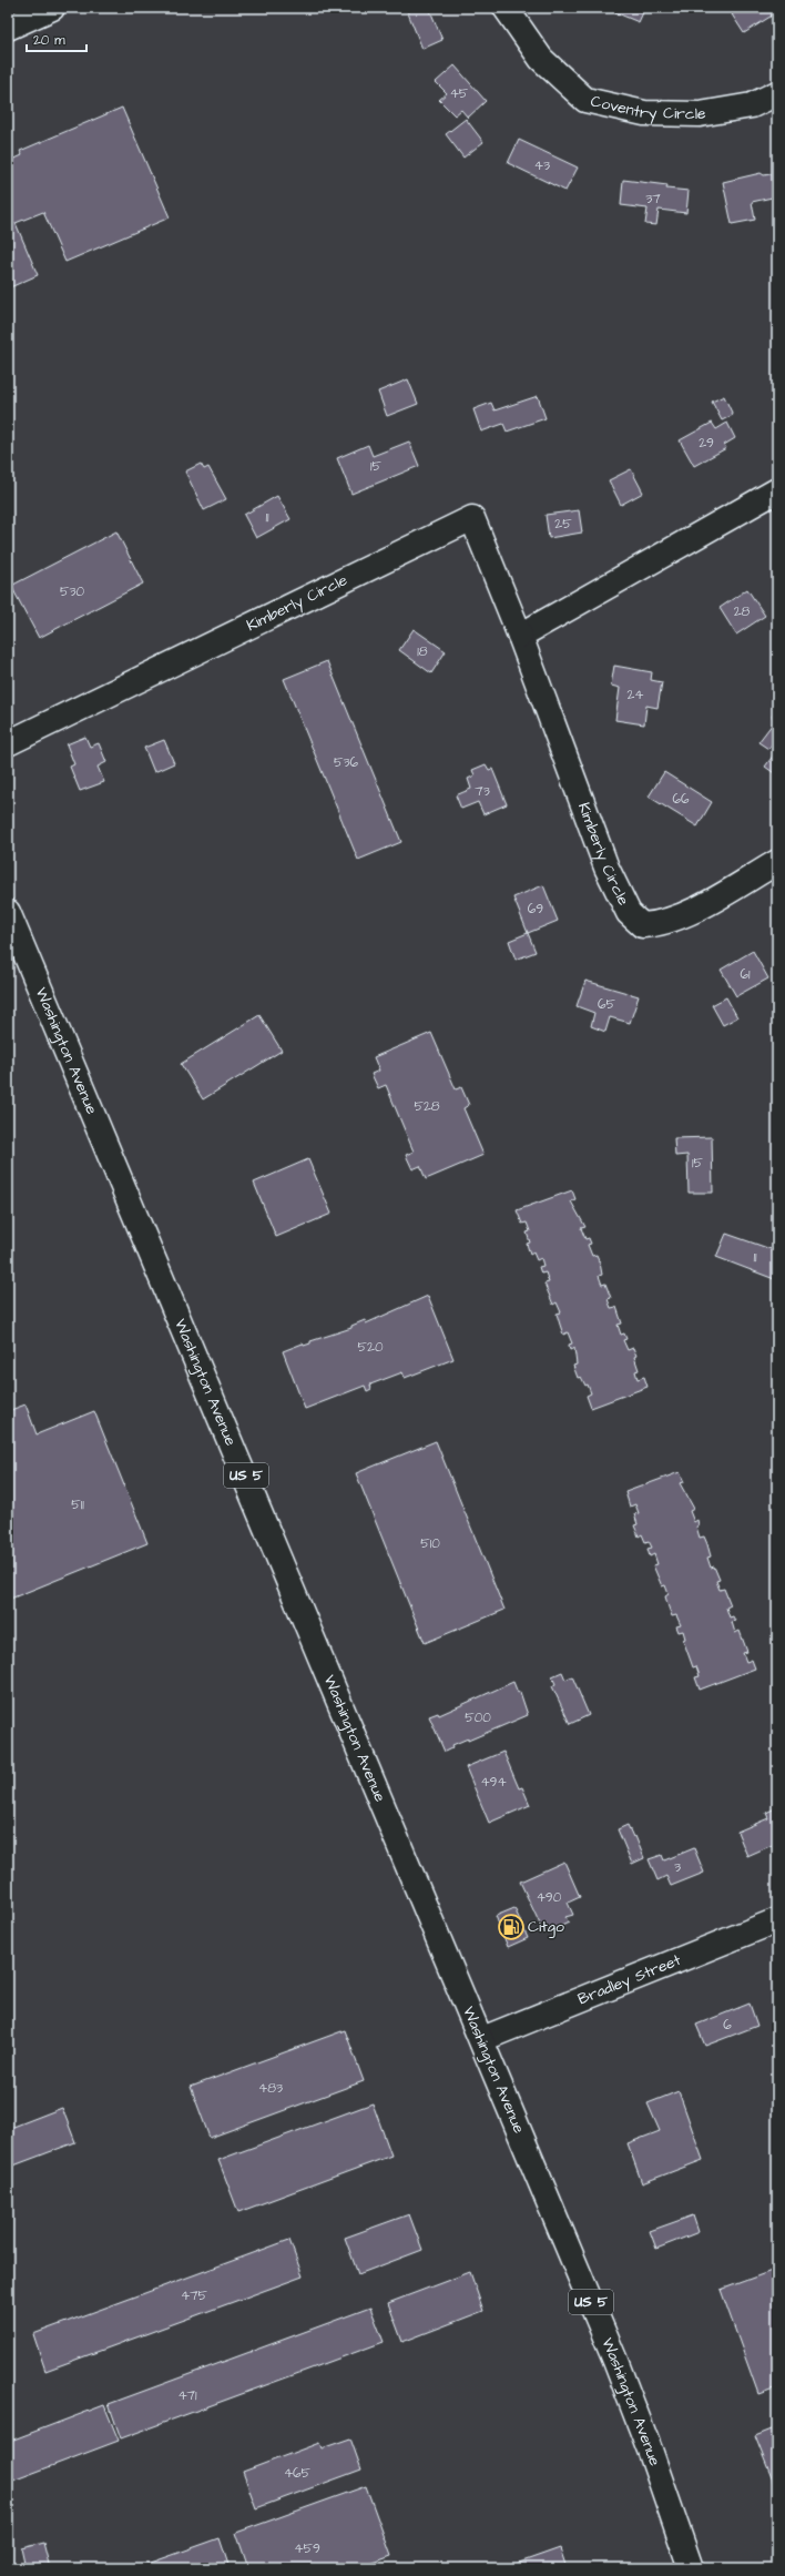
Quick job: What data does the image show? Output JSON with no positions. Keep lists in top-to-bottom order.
{
  "streets": {
    "street": [
      "Coventry Circle",
      "Kimberly Circle",
      "Washington Avenue",
      "US 5",
      "Bradley Street"
    ]
  },
  "crossings": [
    ["Washington Avenue", "Bradley Street"]
  ],
  "places": {
    "fuel station": ["Citgo"]
  },
  "house_numbers": [
    "45",
    "43",
    "37",
    "29",
    "15",
    "11",
    "25",
    "530",
    "28",
    "18",
    "24",
    "536",
    "73",
    "66",
    "69",
    "61",
    "65",
    "528",
    "15",
    "11",
    "520",
    "511",
    "510",
    "500",
    "494",
    "3",
    "490",
    "6",
    "483",
    "475",
    "471",
    "465",
    "459"
  ],
  "scale_bar": "20 m"
}
